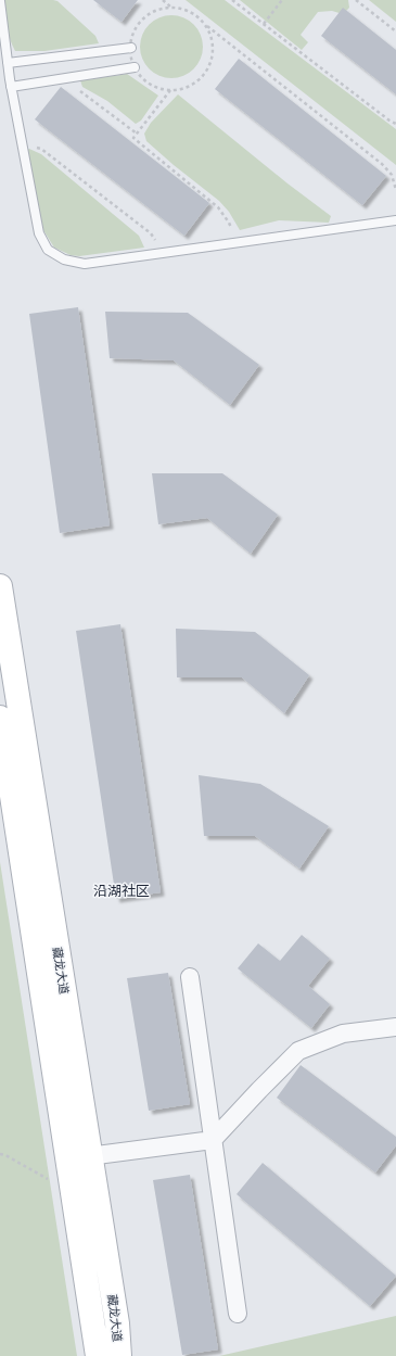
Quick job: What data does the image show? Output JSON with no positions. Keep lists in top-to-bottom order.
{
  "streets": {
    "main road": ["藏龙大道"]
  },
  "districts": ["沿湖社区"]
}
